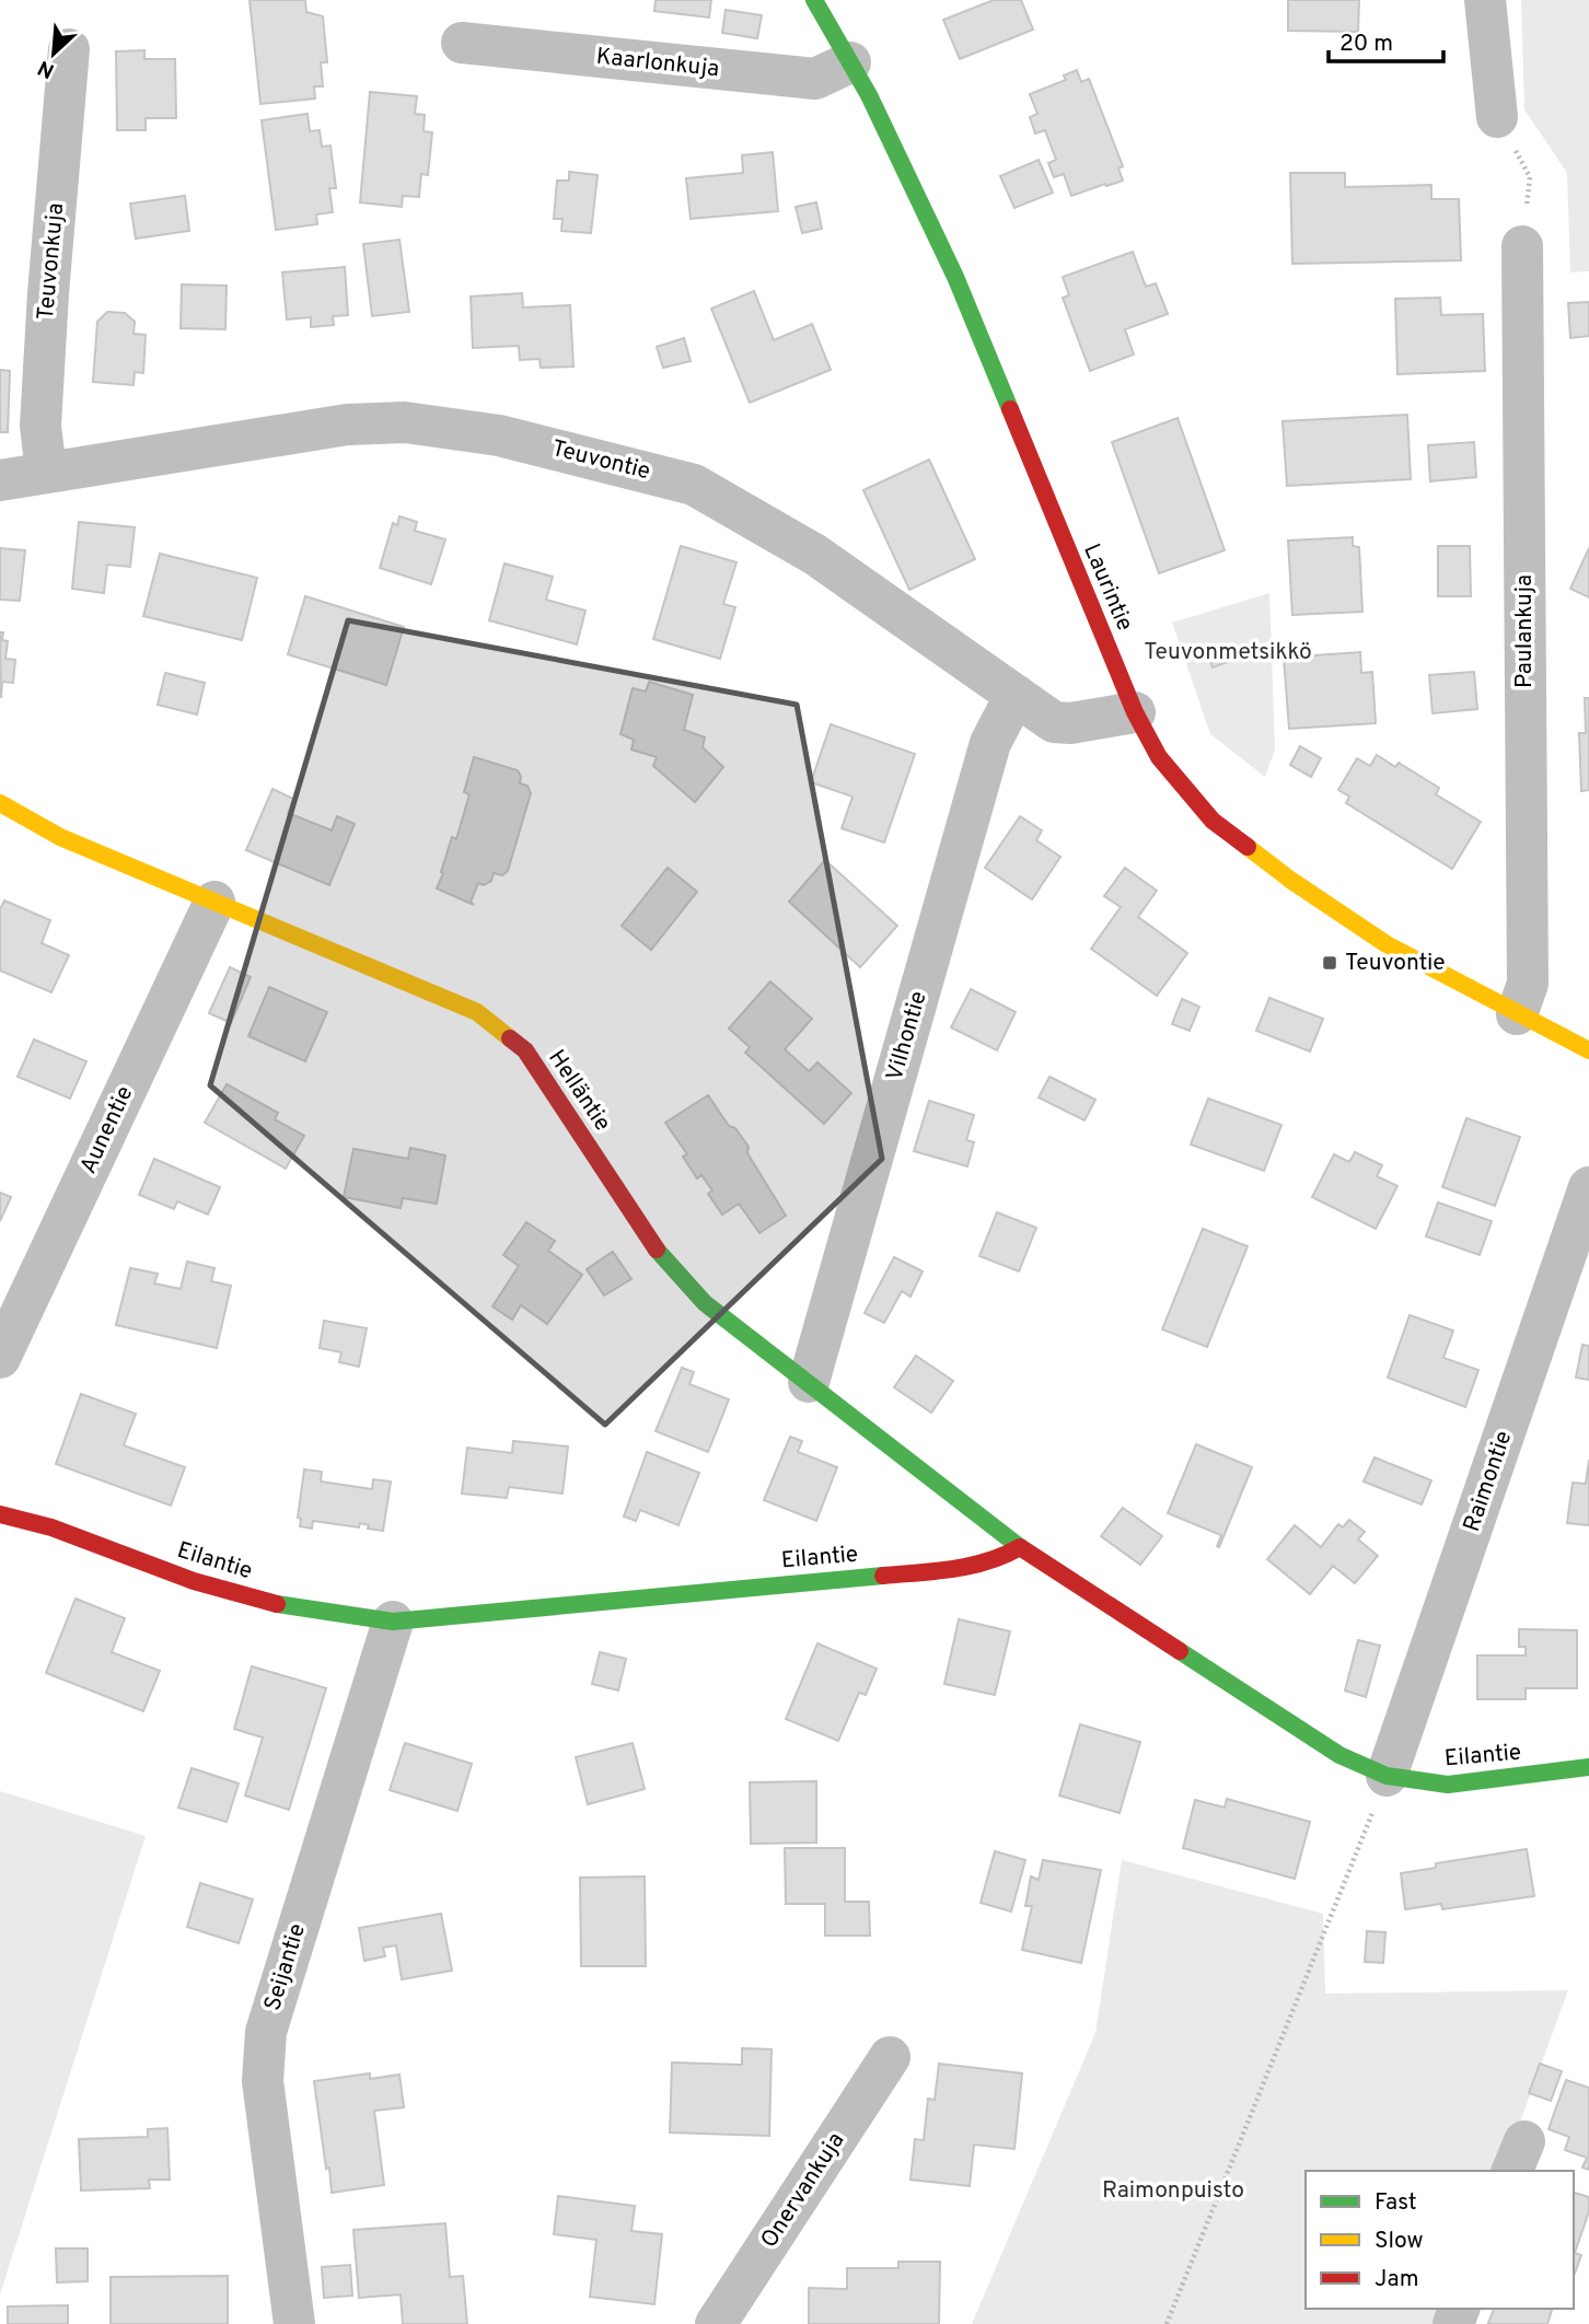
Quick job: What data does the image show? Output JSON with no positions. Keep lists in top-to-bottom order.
{
  "streets": {
    "street": [
      "Kaarlonkuja",
      "Teuvonkuja",
      "Teuvontie",
      "Laurintie",
      "Paulankuja",
      "Vilhontie",
      "Helläntie",
      "Aunentie",
      "Raimontie",
      "Eilantie",
      "Seijantie",
      "Onervankuja"
    ]
  },
  "crossings": [
    ["Kaarlonkuja", "Laurintie"],
    ["Teuvonkuja", "Teuvontie"],
    ["Teuvontie", "Laurintie"],
    ["Teuvontie", "Vilhontie"],
    ["Laurintie", "Paulankuja"],
    ["Vilhontie", "Helläntie"],
    ["Helläntie", "Aunentie"],
    ["Helläntie", "Eilantie"],
    ["Raimontie", "Eilantie"],
    ["Eilantie", "Seijantie"]
  ],
  "parks": ["Teuvonmetsikkö", "Raimonpuisto"],
  "places": {
    "transit": ["Teuvontie"]
  },
  "legend": ["Fast", "Slow", "Jam"],
  "scale_bar": "20 m",
  "north": "bottom left"
}
